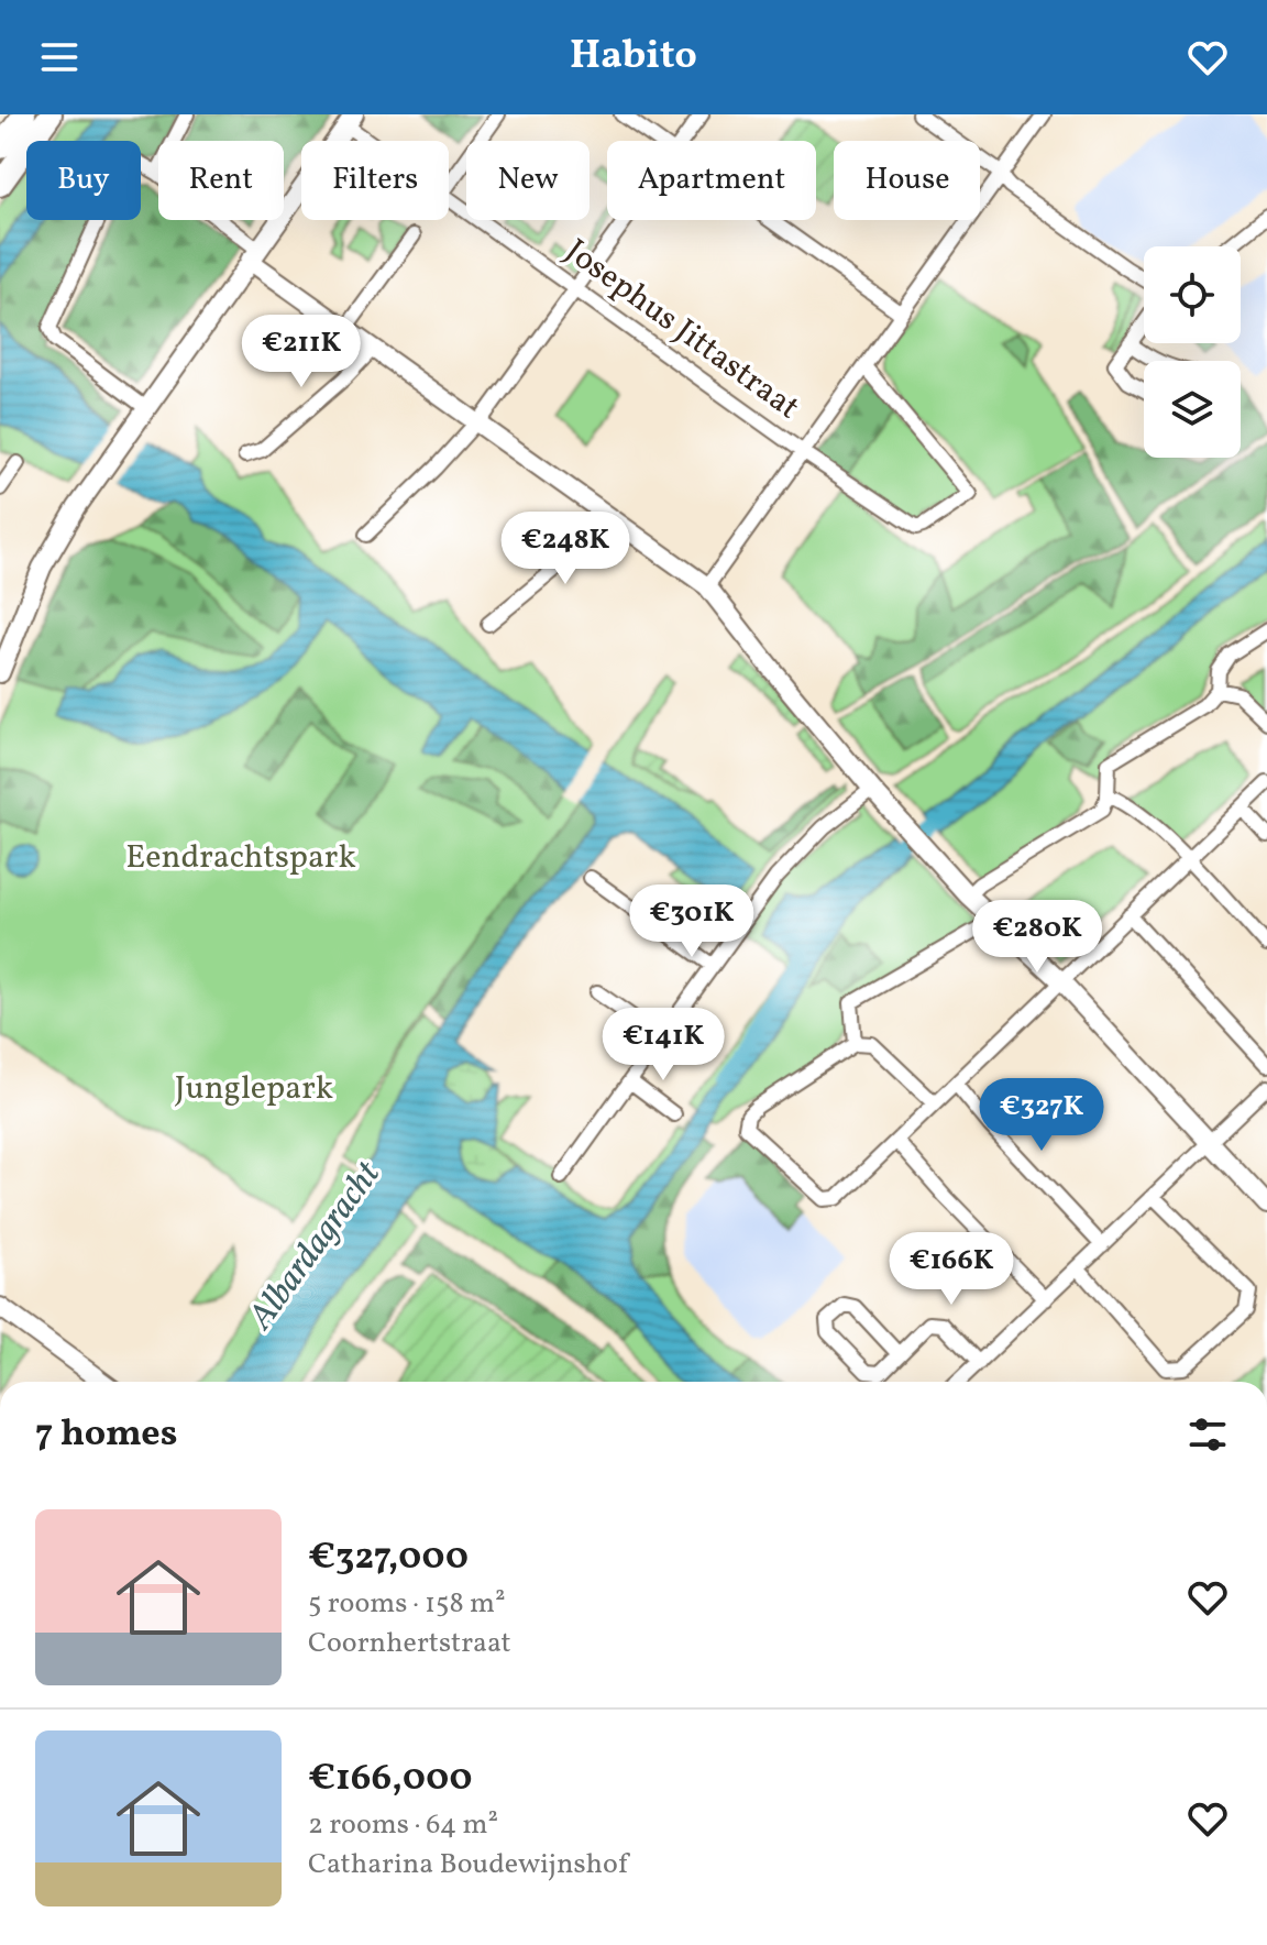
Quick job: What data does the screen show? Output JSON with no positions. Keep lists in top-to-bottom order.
{
  "streets": {
    "street": ["Josephus Jittastraat"]
  },
  "water": ["Albardagracht"],
  "parks": ["Eendrachtspark", "Junglepark"],
  "page": {
    "header": "Habito",
    "chip": [
      "Buy",
      "Rent",
      "Filters",
      "New",
      "Apartment",
      "House"
    ],
    "price": [
      "€211K",
      "€248K",
      "€301K",
      "€280K",
      "€141K",
      "€327K",
      "€166K"
    ],
    "heading": "7 homes",
    "list": [
      {
        "name": "€327,000",
        "note": "5 rooms · 158 m² · Coornhertstraat"
      },
      {
        "name": "€166,000",
        "note": "2 rooms · 64 m² · Catharina Boudewijnshof"
      }
    ]
  }
}
